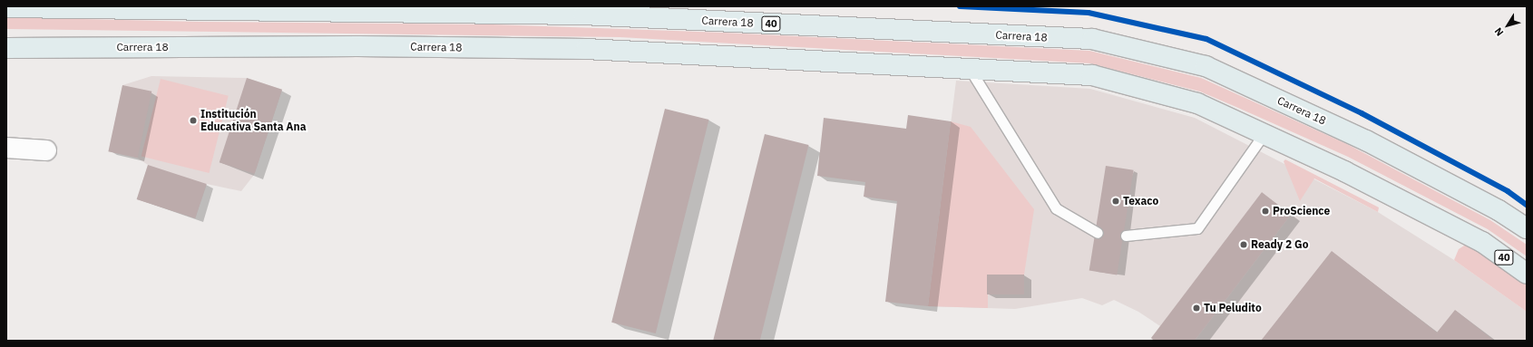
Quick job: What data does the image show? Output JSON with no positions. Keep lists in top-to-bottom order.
{
  "streets": {
    "main road": ["Carrera 18", "40"]
  },
  "places": [
    "Institución Educativa Santa Ana",
    "Texaco",
    "ProScience",
    "Ready 2 Go",
    "Tu Peludito"
  ],
  "north": "bottom left"
}
